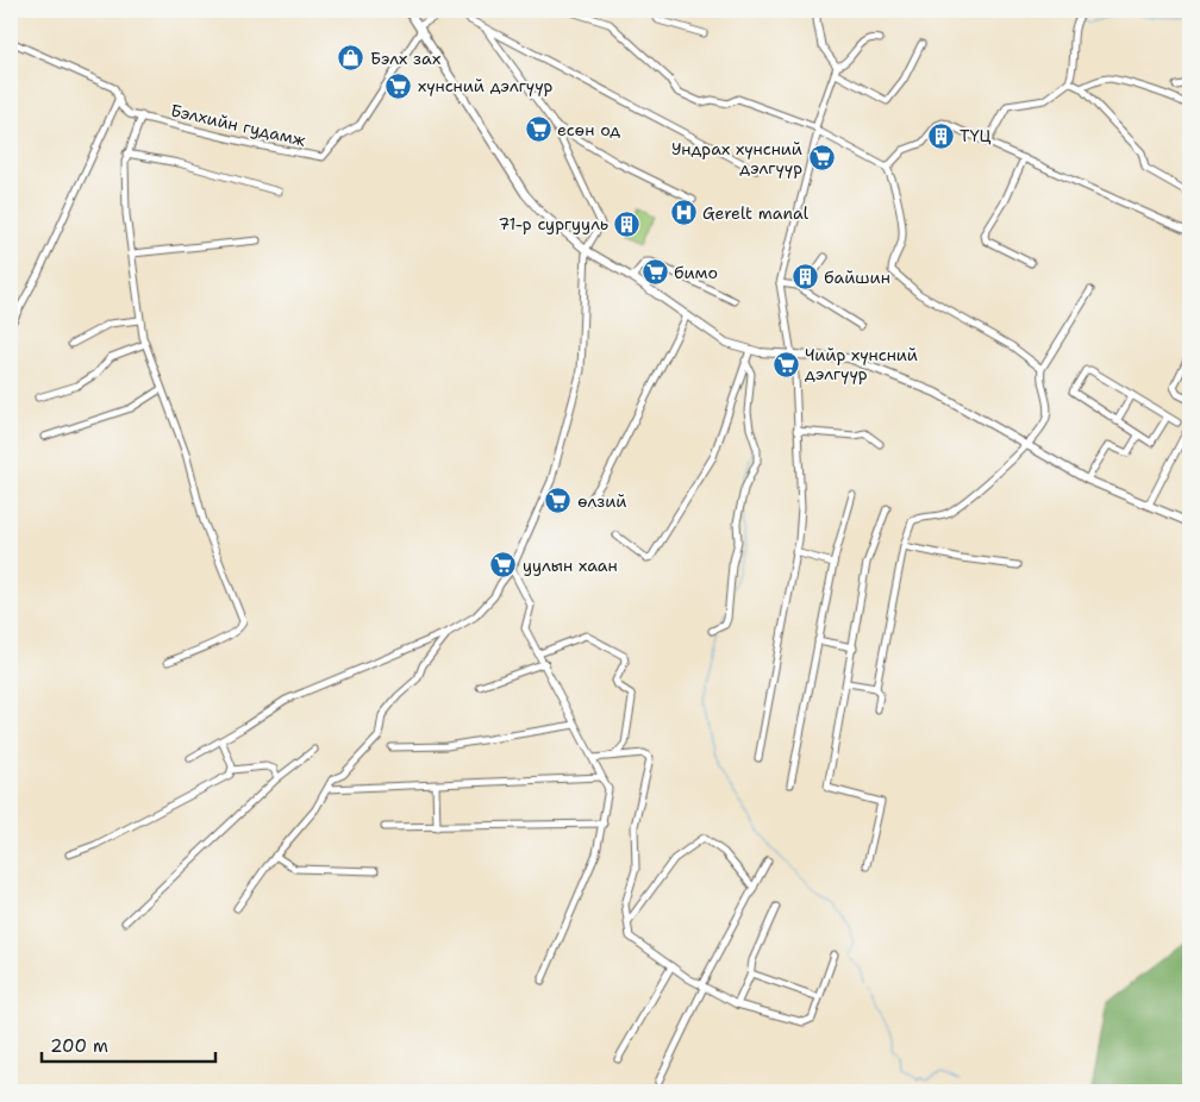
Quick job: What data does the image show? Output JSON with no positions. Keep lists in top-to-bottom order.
{
  "streets": {
    "street": ["Бэлхийн гудамж"]
  },
  "places": {
    "shop": ["Бэлх зах"],
    "supermarket": [
      "хүнсний дэлгүүр",
      "есөн од",
      "Ундрах хүнсний дэлгүүр",
      "бимо",
      "Чийр хүнсний дэлгүүр",
      "өлзий",
      "уулын хаан"
    ],
    "building": ["ТҮЦ", "71-р сургууль", "байшин"],
    "hospital": ["Gerelt manal"]
  },
  "scale_bar": "200 m"
}
